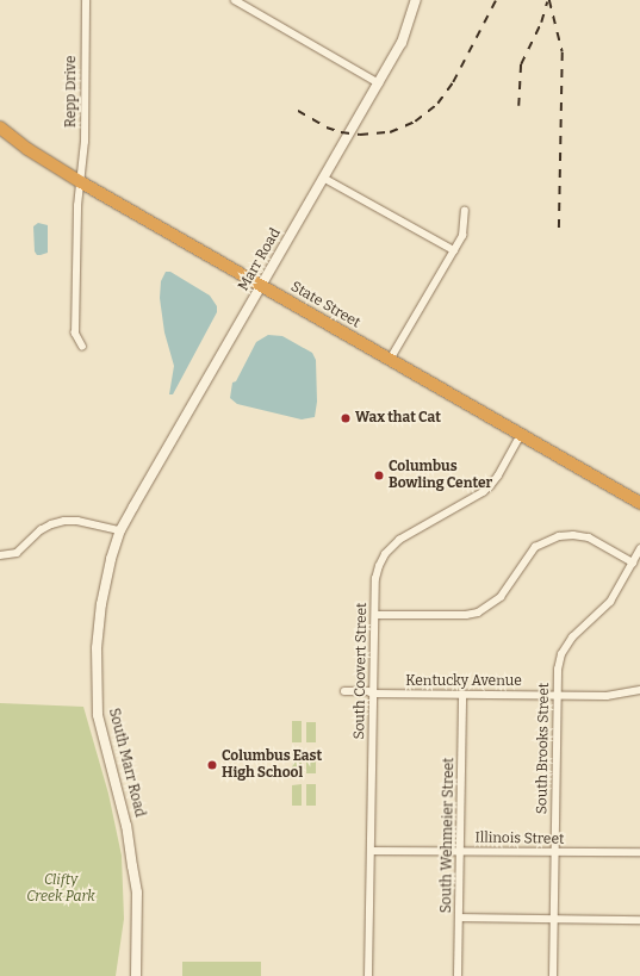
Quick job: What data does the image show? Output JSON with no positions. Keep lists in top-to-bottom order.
{
  "streets": {
    "highway": ["State Street"],
    "street": [
      "Repp Drive",
      "Marr Road",
      "South Coovert Street",
      "Kentucky Avenue",
      "South Brooks Street",
      "South Marr Road",
      "South Wehmeier Street",
      "Illinois Street"
    ]
  },
  "crossings": [
    ["Repp Drive", "State Street"],
    ["Marr Road", "State Street"],
    ["Marr Road", "South Marr Road"],
    ["State Street", "South Coovert Street"],
    ["South Coovert Street", "Kentucky Avenue"],
    ["South Coovert Street", "Illinois Street"],
    ["Kentucky Avenue", "South Brooks Street"],
    ["Kentucky Avenue", "South Wehmeier Street"],
    ["South Brooks Street", "Illinois Street"],
    ["South Wehmeier Street", "Illinois Street"]
  ],
  "parks": ["Clifty Creek Park"],
  "places": ["Wax that Cat", "Columbus Bowling Center", "Columbus East High School"]
}
